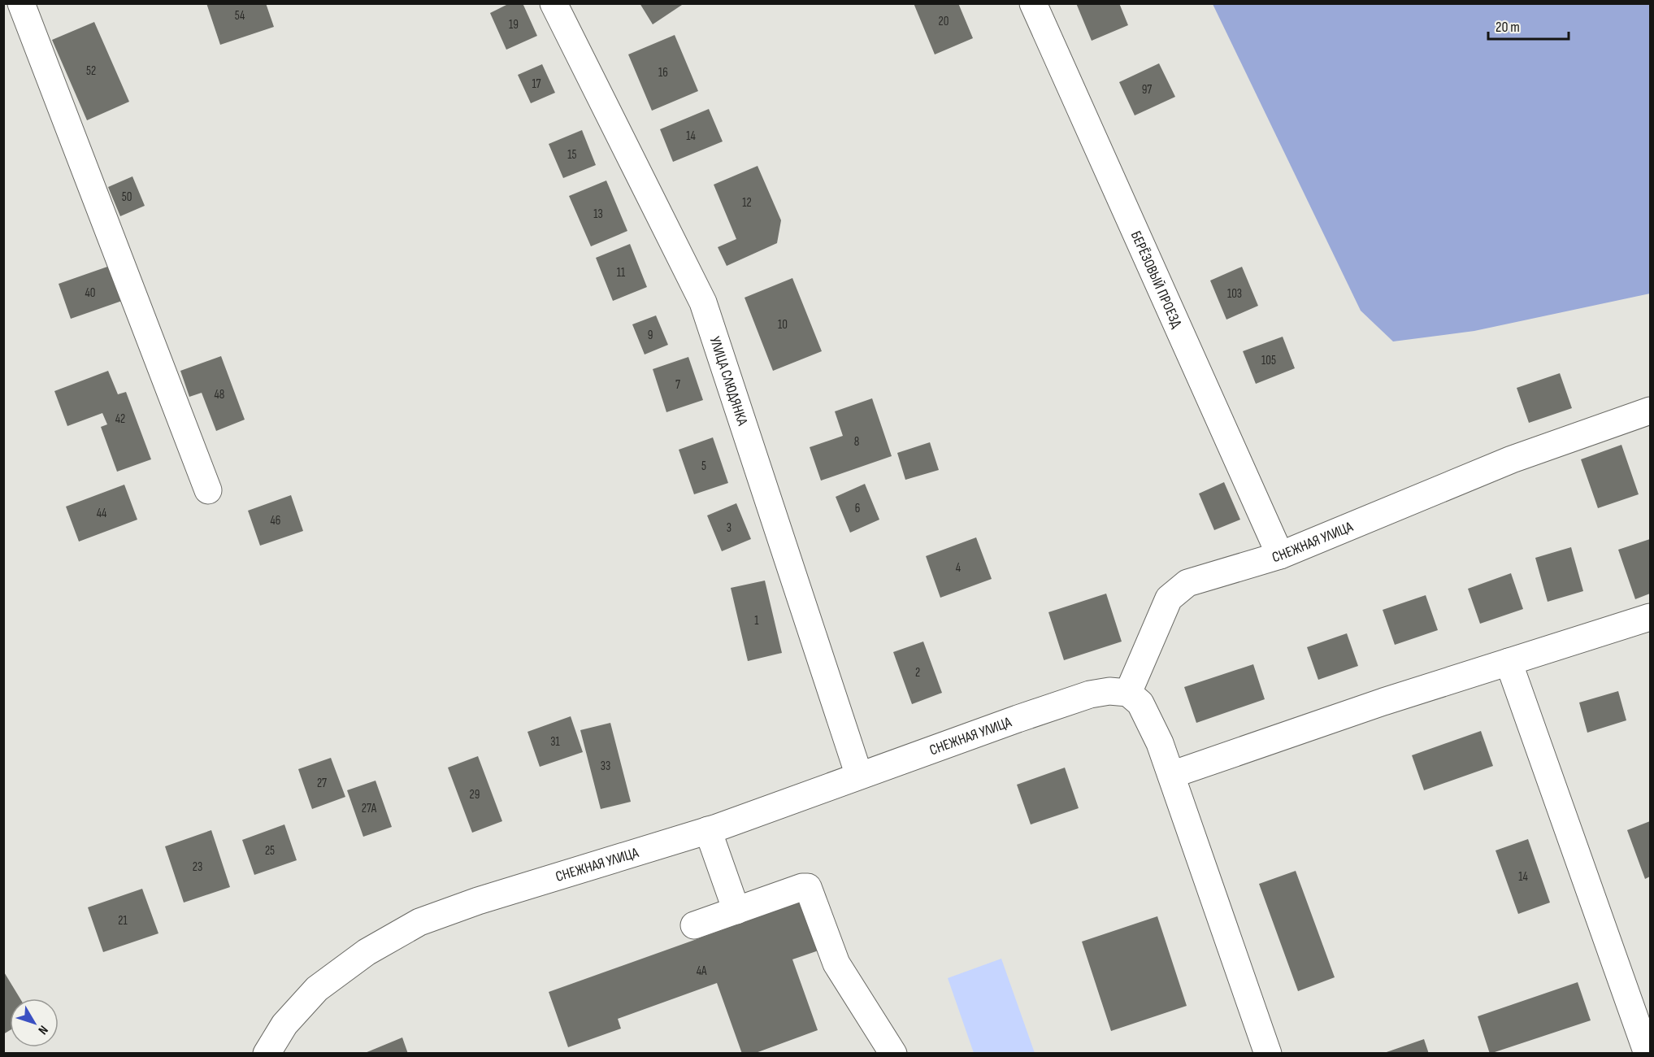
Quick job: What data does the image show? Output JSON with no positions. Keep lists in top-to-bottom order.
{
  "streets": {
    "street": ["БЕРЁЗОВЫЙ ПРОЕЗД", "УЛИЦА СЛЮДЯНКА", "СНЕЖНАЯ УЛИЦА"]
  },
  "crossings": [
    ["БЕРЁЗОВЫЙ ПРОЕЗД", "СНЕЖНАЯ УЛИЦА"],
    ["УЛИЦА СЛЮДЯНКА", "СНЕЖНАЯ УЛИЦА"]
  ],
  "house_numbers": [
    "54",
    "20",
    "19",
    "52",
    "16",
    "17",
    "97",
    "14",
    "15",
    "50",
    "12",
    "13",
    "11",
    "40",
    "103",
    "10",
    "9",
    "105",
    "7",
    "48",
    "42",
    "8",
    "5",
    "6",
    "44",
    "46",
    "3",
    "4",
    "1",
    "2",
    "31",
    "33",
    "27",
    "29",
    "27А",
    "25",
    "23",
    "14",
    "21",
    "4А"
  ],
  "scale_bar": "20 m",
  "north": "bottom right"
}
